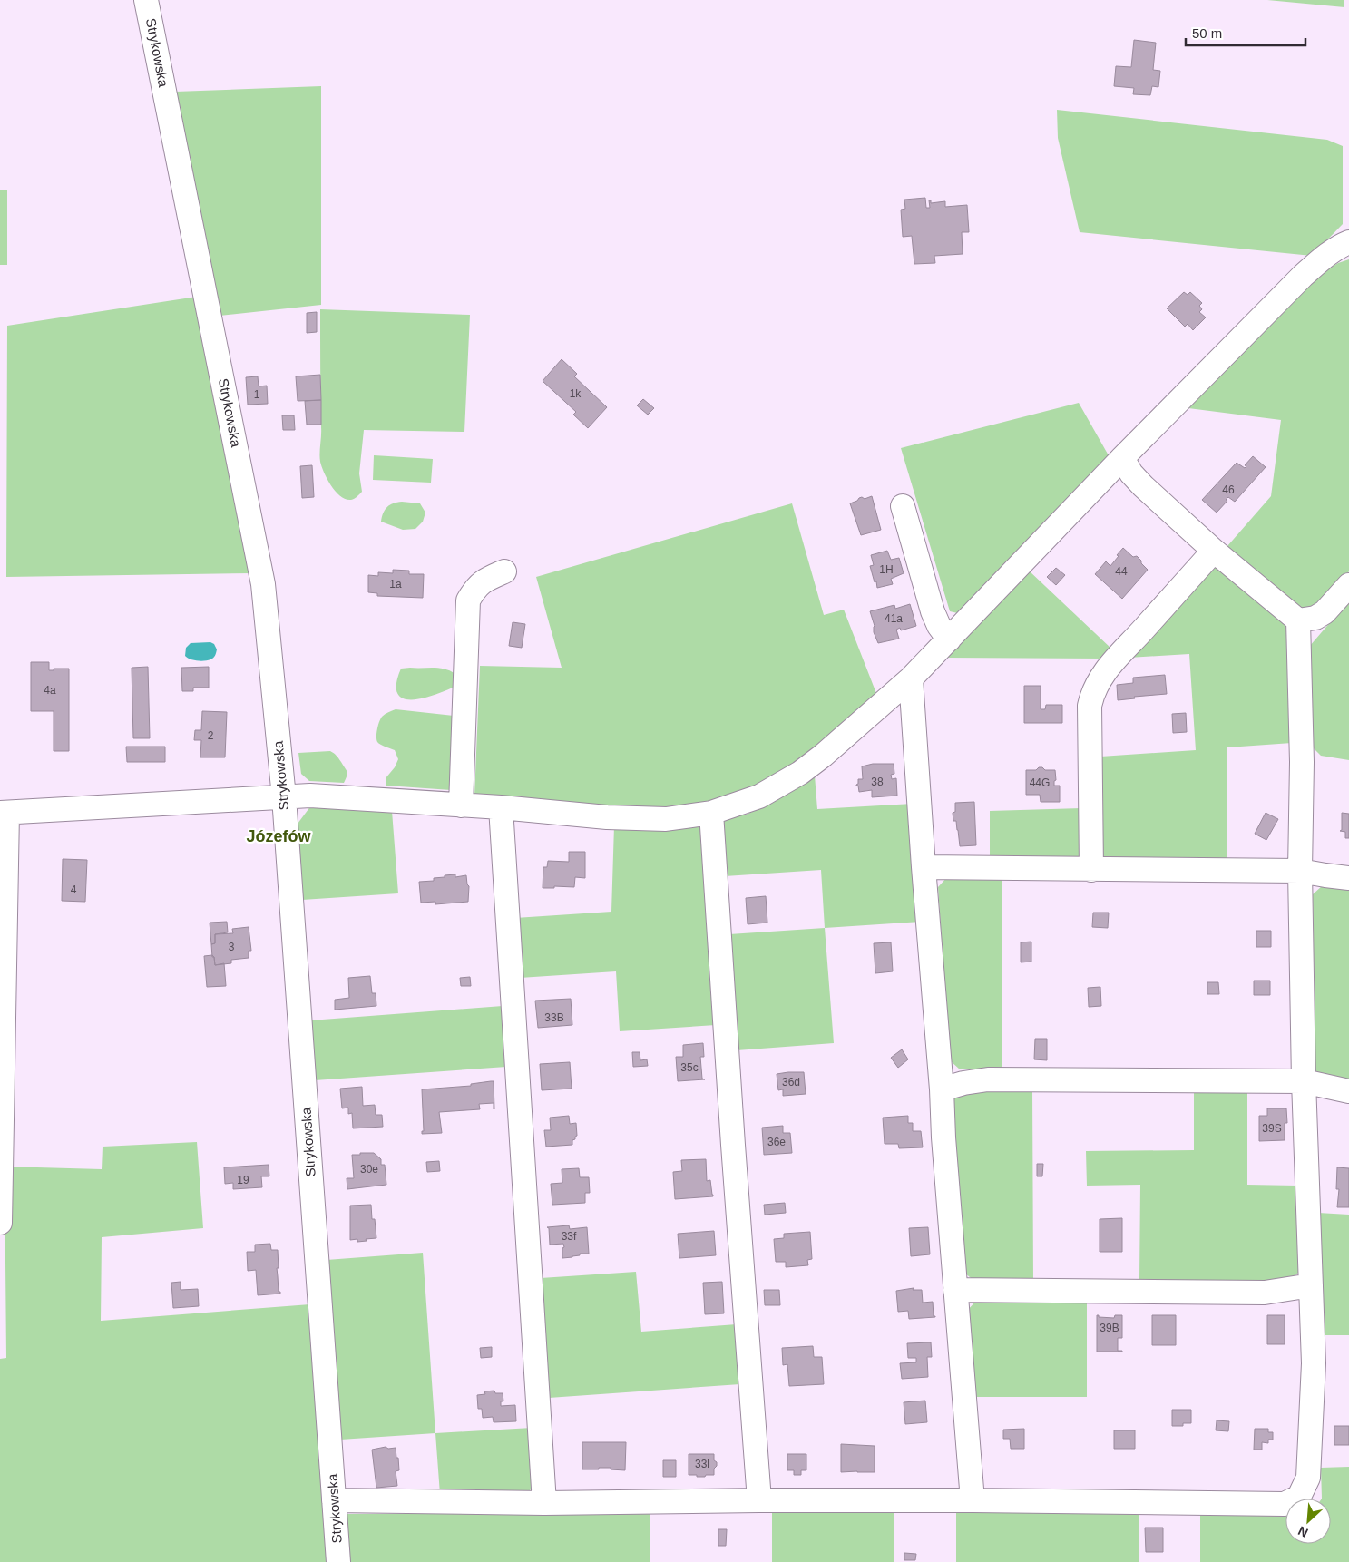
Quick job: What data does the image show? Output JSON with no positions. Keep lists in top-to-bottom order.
{
  "streets": {
    "street": ["Strykowska"]
  },
  "districts": ["Józefów"],
  "house_numbers": [
    "1k",
    "1",
    "46",
    "1H",
    "44",
    "1a",
    "41a",
    "4a",
    "2",
    "38",
    "44G",
    "4",
    "3",
    "33B",
    "35c",
    "36d",
    "39S",
    "36e",
    "30e",
    "19",
    "33f",
    "39B",
    "33l"
  ],
  "scale_bar": "50 m",
  "north": "bottom left"
}
